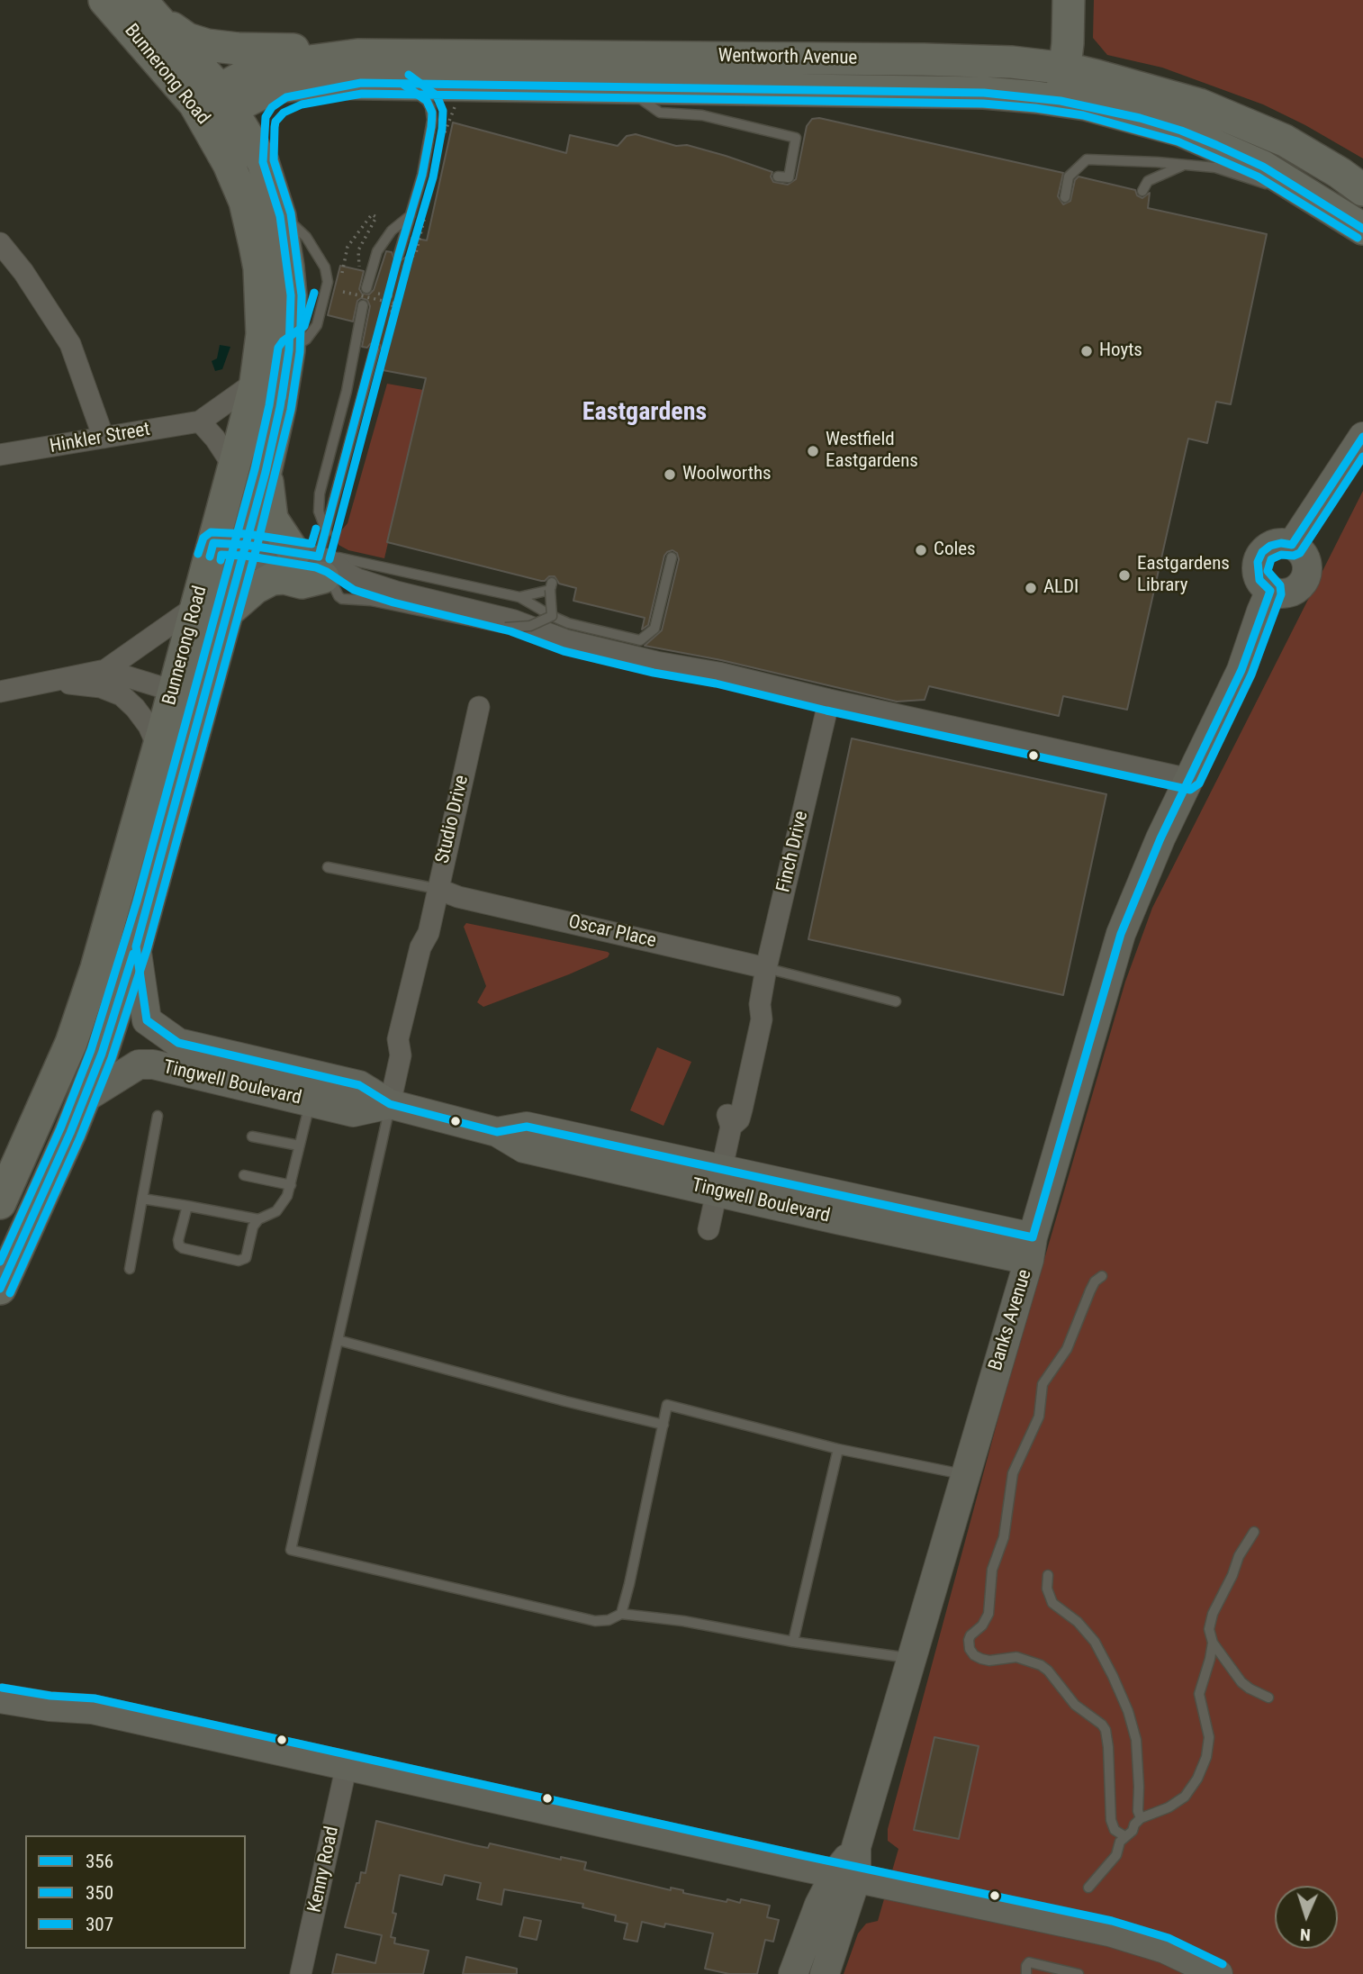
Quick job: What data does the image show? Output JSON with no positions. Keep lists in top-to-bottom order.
{
  "streets": {
    "main road": ["Wentworth Avenue", "Bunnerong Road"],
    "street": [
      "Hinkler Street",
      "Studio Drive",
      "Finch Drive",
      "Oscar Place",
      "Tingwell Boulevard",
      "Banks Avenue",
      "Kenny Road"
    ]
  },
  "crossings": [
    ["Wentworth Avenue", "Bunnerong Road"],
    ["Bunnerong Road", "Hinkler Street"],
    ["Bunnerong Road", "Tingwell Boulevard"],
    ["Studio Drive", "Oscar Place"],
    ["Studio Drive", "Tingwell Boulevard"],
    ["Finch Drive", "Oscar Place"],
    ["Finch Drive", "Tingwell Boulevard"],
    ["Tingwell Boulevard", "Banks Avenue"]
  ],
  "districts": ["Eastgardens"],
  "places": [
    "Hoyts",
    "Westfield Eastgardens",
    "Woolworths",
    "Coles",
    "Eastgardens Library",
    "ALDI"
  ],
  "lines": ["transit line 350", "transit line 356", "transit line 307"],
  "legend": ["356", "350", "307"],
  "north": "bottom"
}
